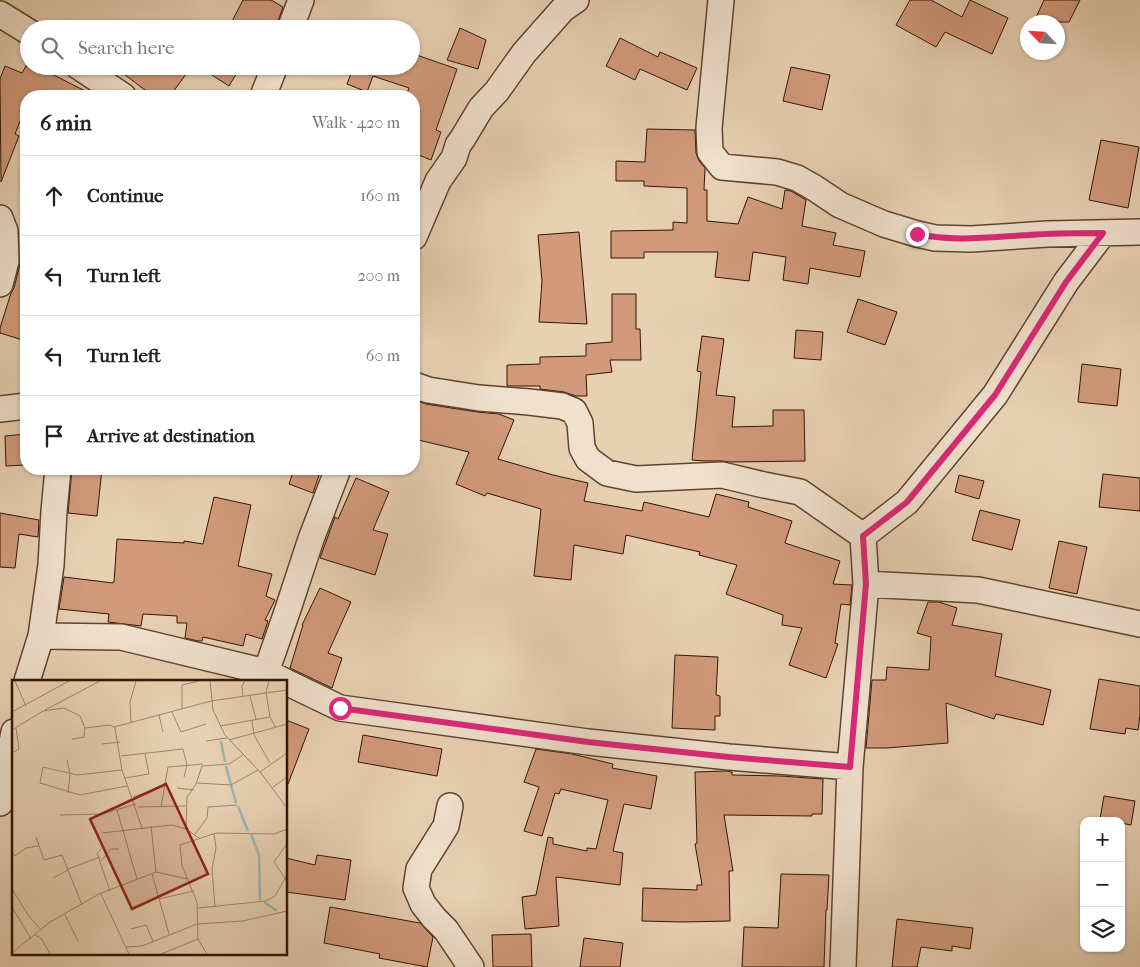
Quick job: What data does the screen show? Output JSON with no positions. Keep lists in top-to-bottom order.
{
  "north": "top left",
  "page": {
    "search": "Search here",
    "heading": ["6 min", "Walk · 420 m"],
    "list": [
      ["Continue", "160 m"],
      ["Turn left", "200 m"],
      ["Turn left", "60 m"],
      "Arrive at destination"
    ],
    "map_buttons": ["+", "−"]
  }
}
